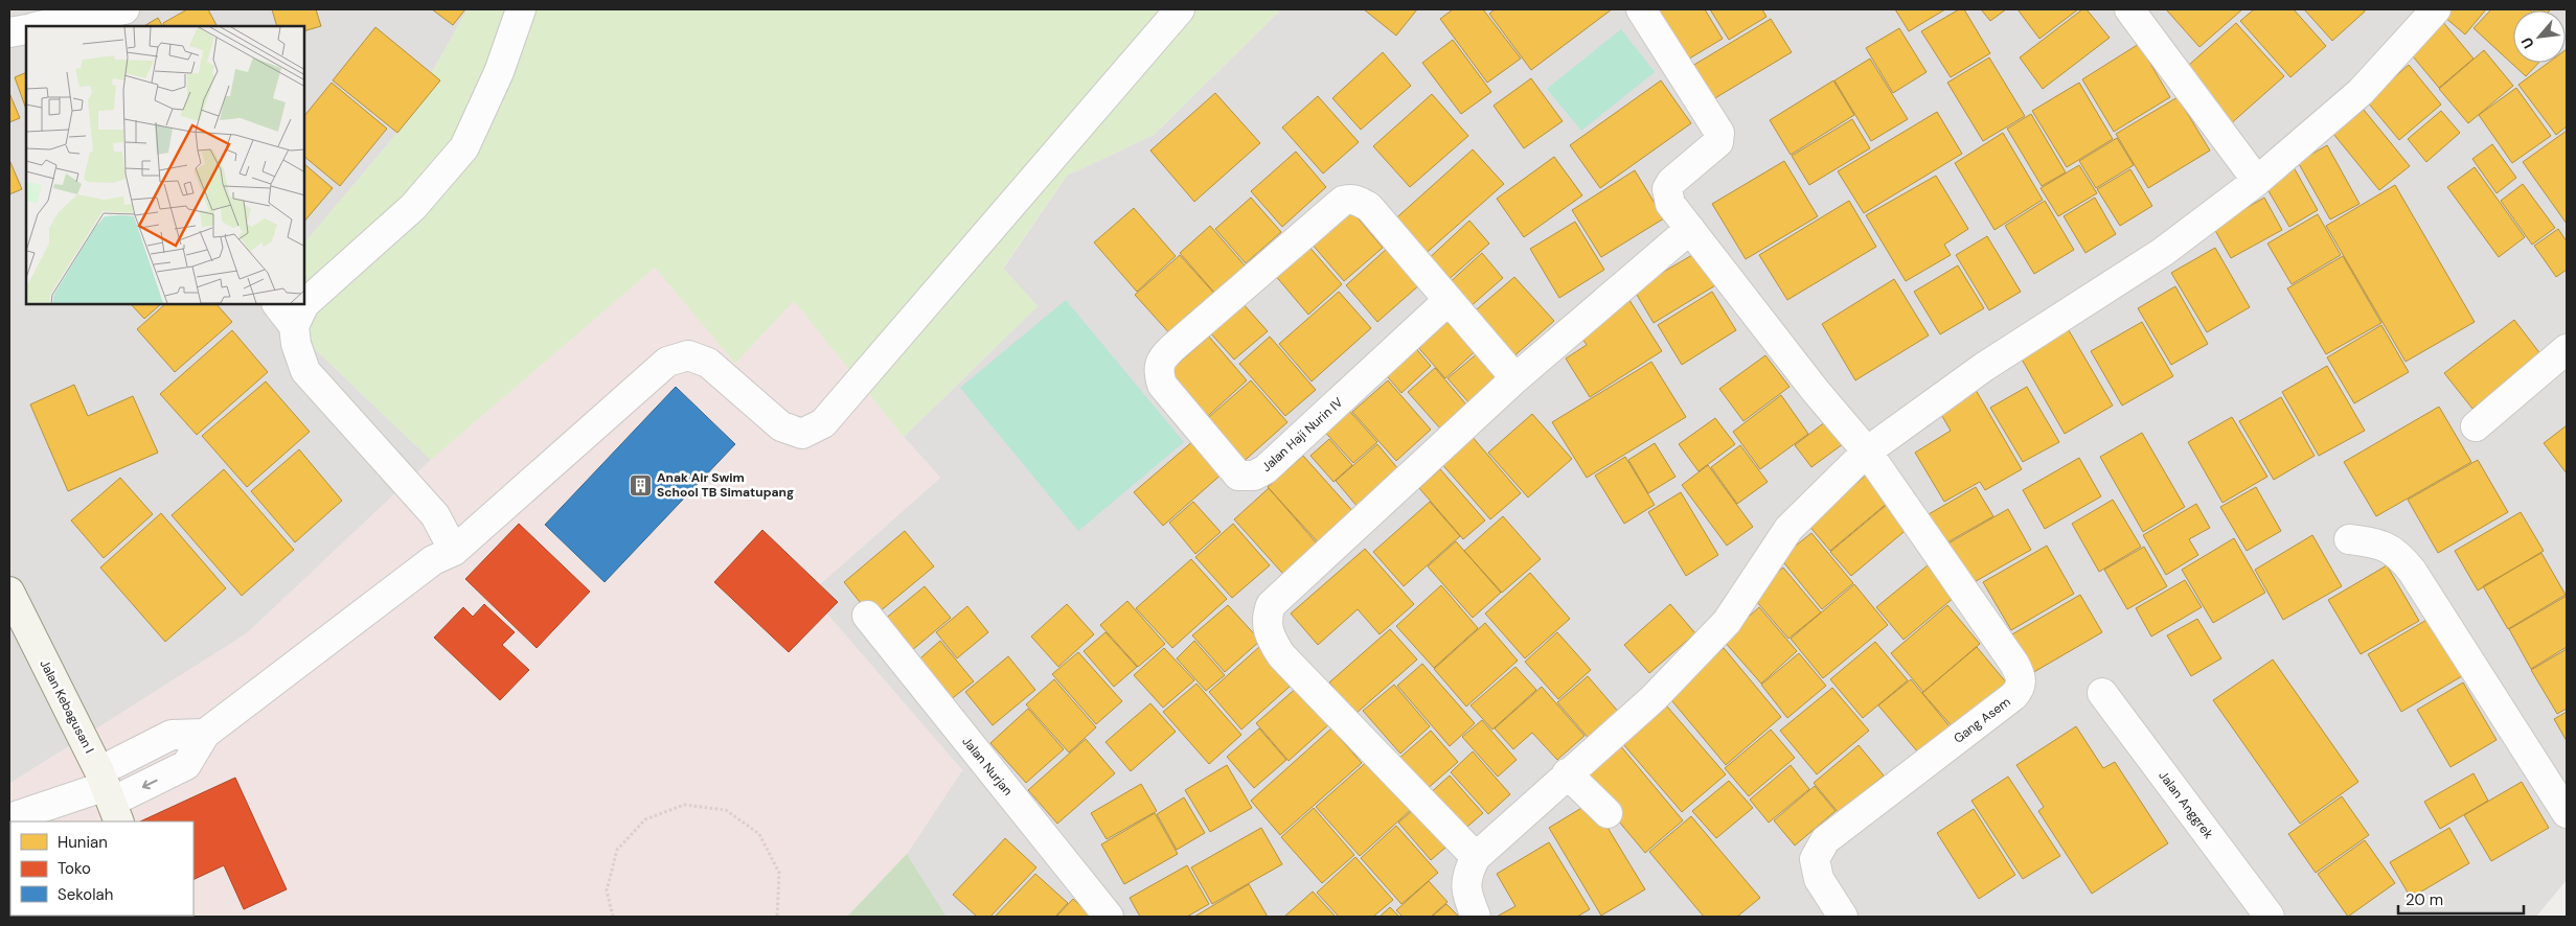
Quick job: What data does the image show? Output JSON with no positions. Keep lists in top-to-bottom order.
{
  "streets": {
    "street": [
      "Jalan Haji Nurin IV",
      "Jalan Kebagusan I",
      "Gang Asem",
      "Jalan Nurjan",
      "Jalan Anggrek"
    ]
  },
  "places": {
    "building": ["Anak Air Swim School TB Simatupang"]
  },
  "legend": ["Hunian", "Toko", "Sekolah"],
  "scale_bar": "20 m",
  "north": "bottom left"
}
